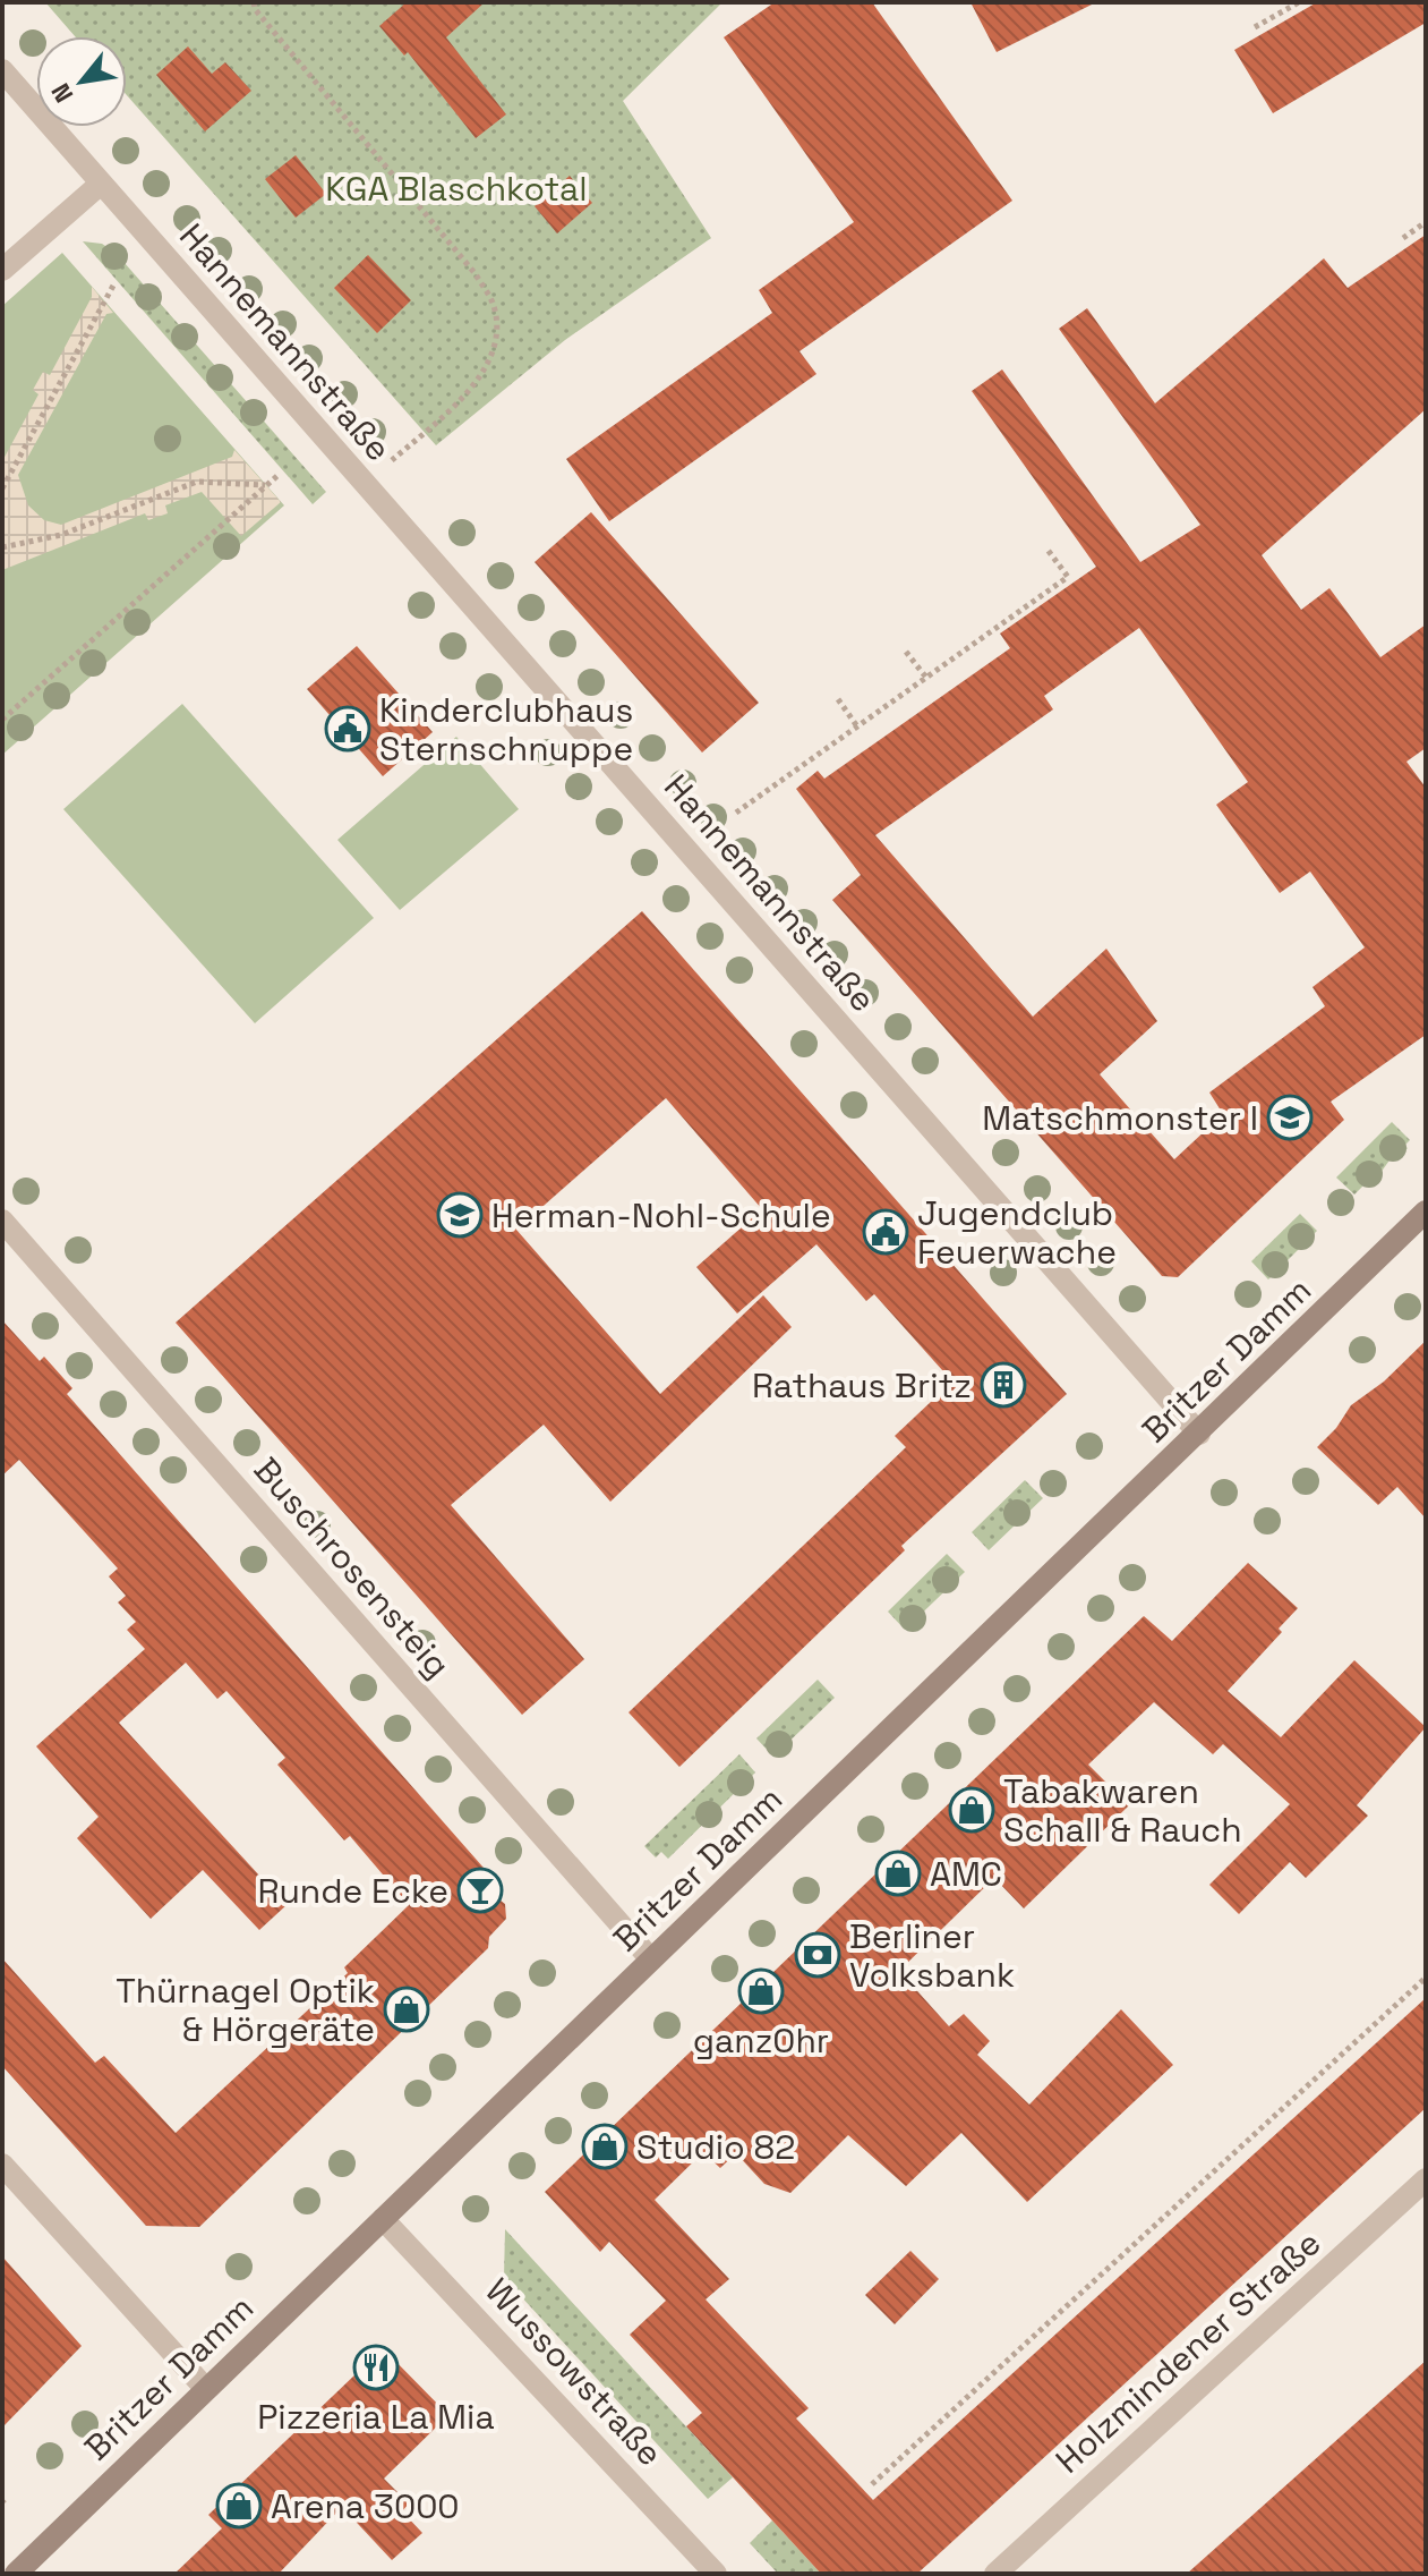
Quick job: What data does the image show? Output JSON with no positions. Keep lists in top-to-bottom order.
{
  "streets": {
    "main road": ["Britzer Damm"],
    "street": [
      "Hannemannstraße",
      "Buschrosensteig",
      "Holzmindener Straße",
      "Wussowstraße"
    ]
  },
  "crossings": [
    ["Hannemannstraße", "Britzer Damm"],
    ["Britzer Damm", "Buschrosensteig"],
    ["Britzer Damm", "Wussowstraße"]
  ],
  "parks": ["KGA Blaschkotal"],
  "places": {
    "public building": ["Kinderclubhaus Sternschnuppe", "Jugendclub Feuerwache"],
    "school or university": ["Matschmonster I", "Herman-Nohl-Schule"],
    "building": ["Rathaus Britz"],
    "shop": [
      "Tabakwaren Schall & Rauch",
      "AMC",
      "ganzOhr",
      "Thürnagel Optik & Hörgeräte",
      "Studio 82",
      "Arena 3000"
    ],
    "bar": ["Runde Ecke"],
    "bank": ["Berliner Volksbank"],
    "restaurant": ["Pizzeria La Mia"]
  },
  "north": "bottom left"
}
